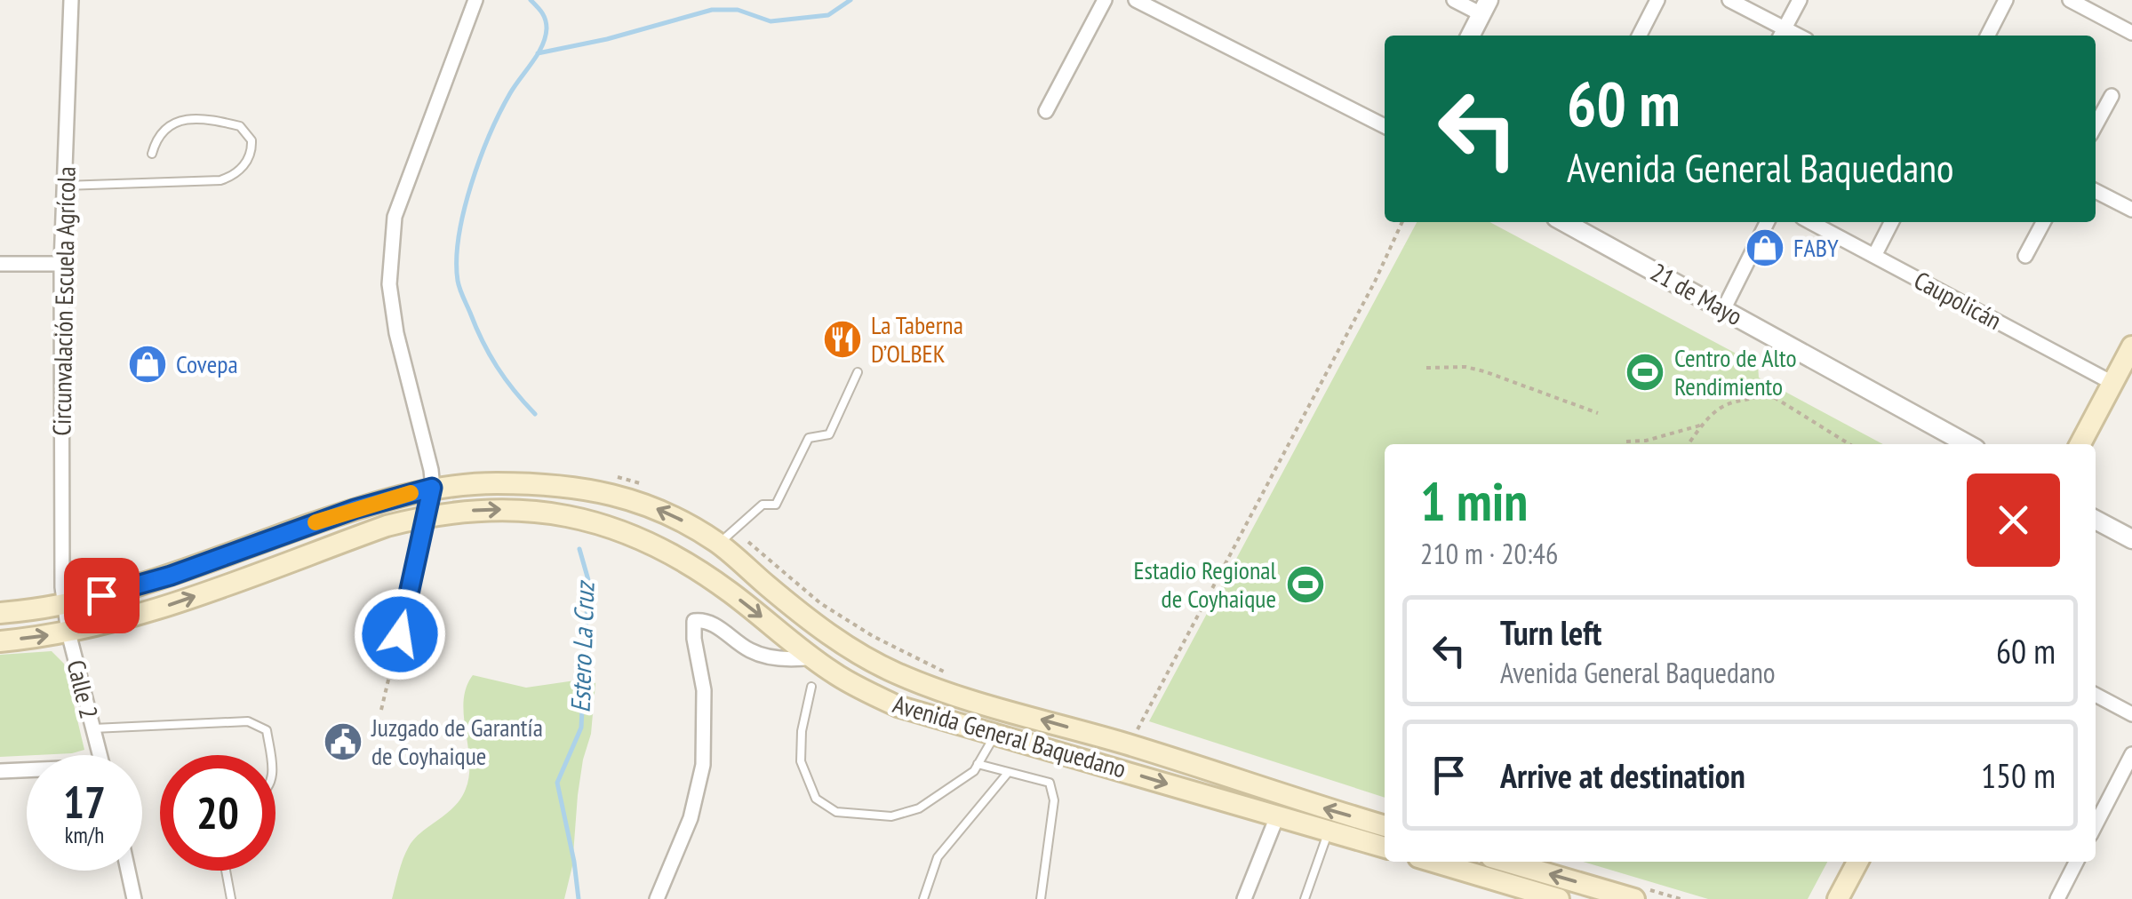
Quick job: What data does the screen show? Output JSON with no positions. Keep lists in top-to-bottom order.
{
  "streets": {
    "main road": ["Avenida General Baquedano"],
    "street": [
      "21 de Mayo",
      "Caupolicán",
      "Circunvalación Escuela Agrícola",
      "Calle 2"
    ]
  },
  "crossings": [
    ["Circunvalación Escuela Agrícola", "Calle 2"],
    ["Circunvalación Escuela Agrícola", "Avenida General Baquedano"],
    ["Calle 2", "Avenida General Baquedano"]
  ],
  "water": ["Estero La Cruz"],
  "places": {
    "shop": ["FABY", "Covepa"],
    "restaurant": ["La Taberna D’OLBEK"],
    "sports": ["Centro de Alto Rendimiento", "Estadio Regional de Coyhaique"],
    "public building": ["Juzgado de Garantía de Coyhaique"]
  },
  "page": {
    "turn": ["60 m", "Avenida General Baquedano"],
    "heading": ["1 min", "210 m · 20:46"],
    "list": [
      {
        "name": "Turn left",
        "note": "Avenida General Baquedano",
        "value": "60 m"
      },
      {
        "name": "Arrive at destination",
        "value": "150 m"
      }
    ],
    "speed": "17 km/h",
    "limit": "20"
  }
}
